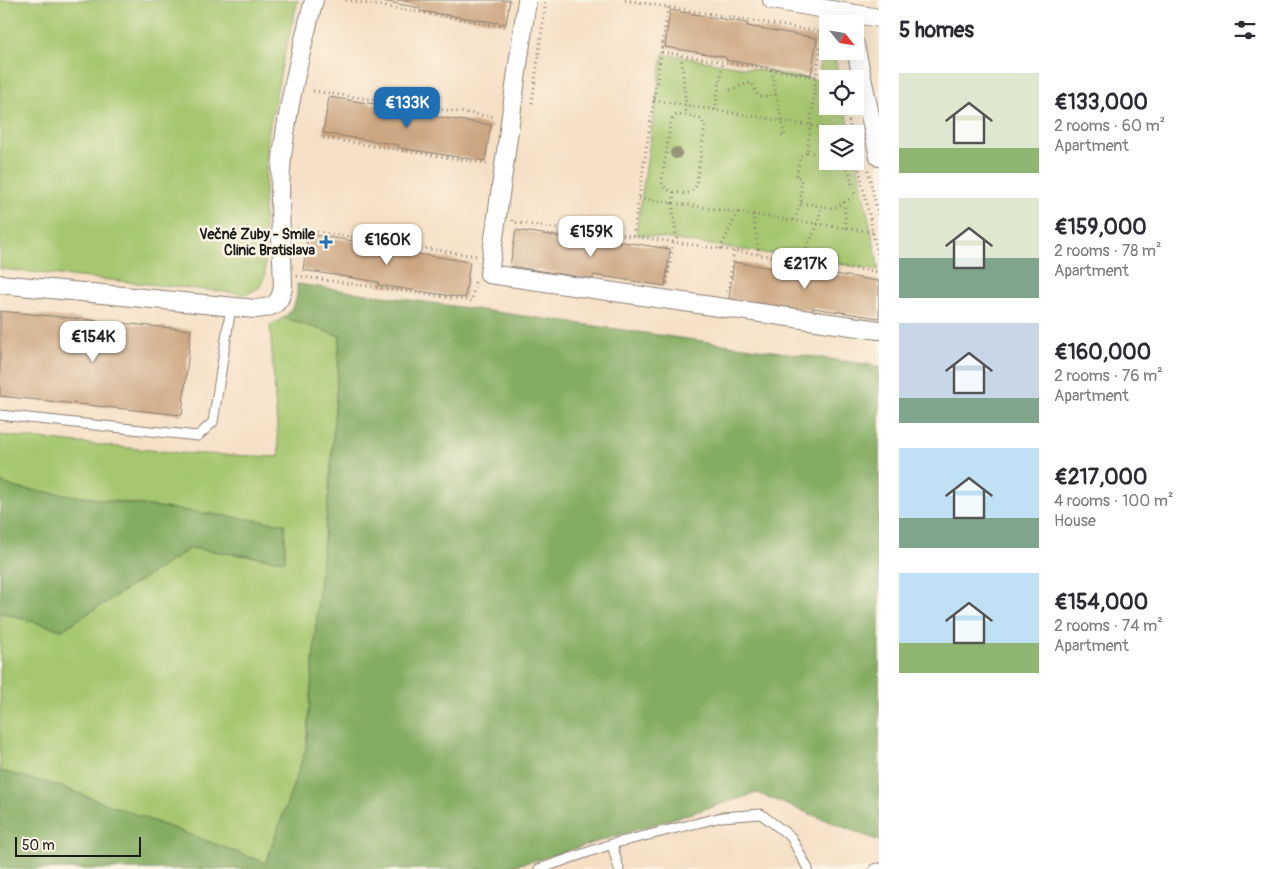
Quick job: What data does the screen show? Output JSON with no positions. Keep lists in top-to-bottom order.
{
  "places": {
    "health": ["Večné Zuby - Smile Clinic Bratislava"]
  },
  "scale_bar": "50 m",
  "north": "bottom right",
  "page": {
    "heading": "5 homes",
    "list": [
      {
        "name": "€133,000",
        "note": "2 rooms · 60 m² · Apartment"
      },
      {
        "name": "€159,000",
        "note": "2 rooms · 78 m² · Apartment"
      },
      {
        "name": "€160,000",
        "note": "2 rooms · 76 m² · Apartment"
      },
      {
        "name": "€217,000",
        "note": "4 rooms · 100 m² · House"
      },
      {
        "name": "€154,000",
        "note": "2 rooms · 74 m² · Apartment"
      }
    ],
    "price": [
      "€133K",
      "€159K",
      "€160K",
      "€217K",
      "€154K"
    ],
    "scale": "50 m"
  }
}
